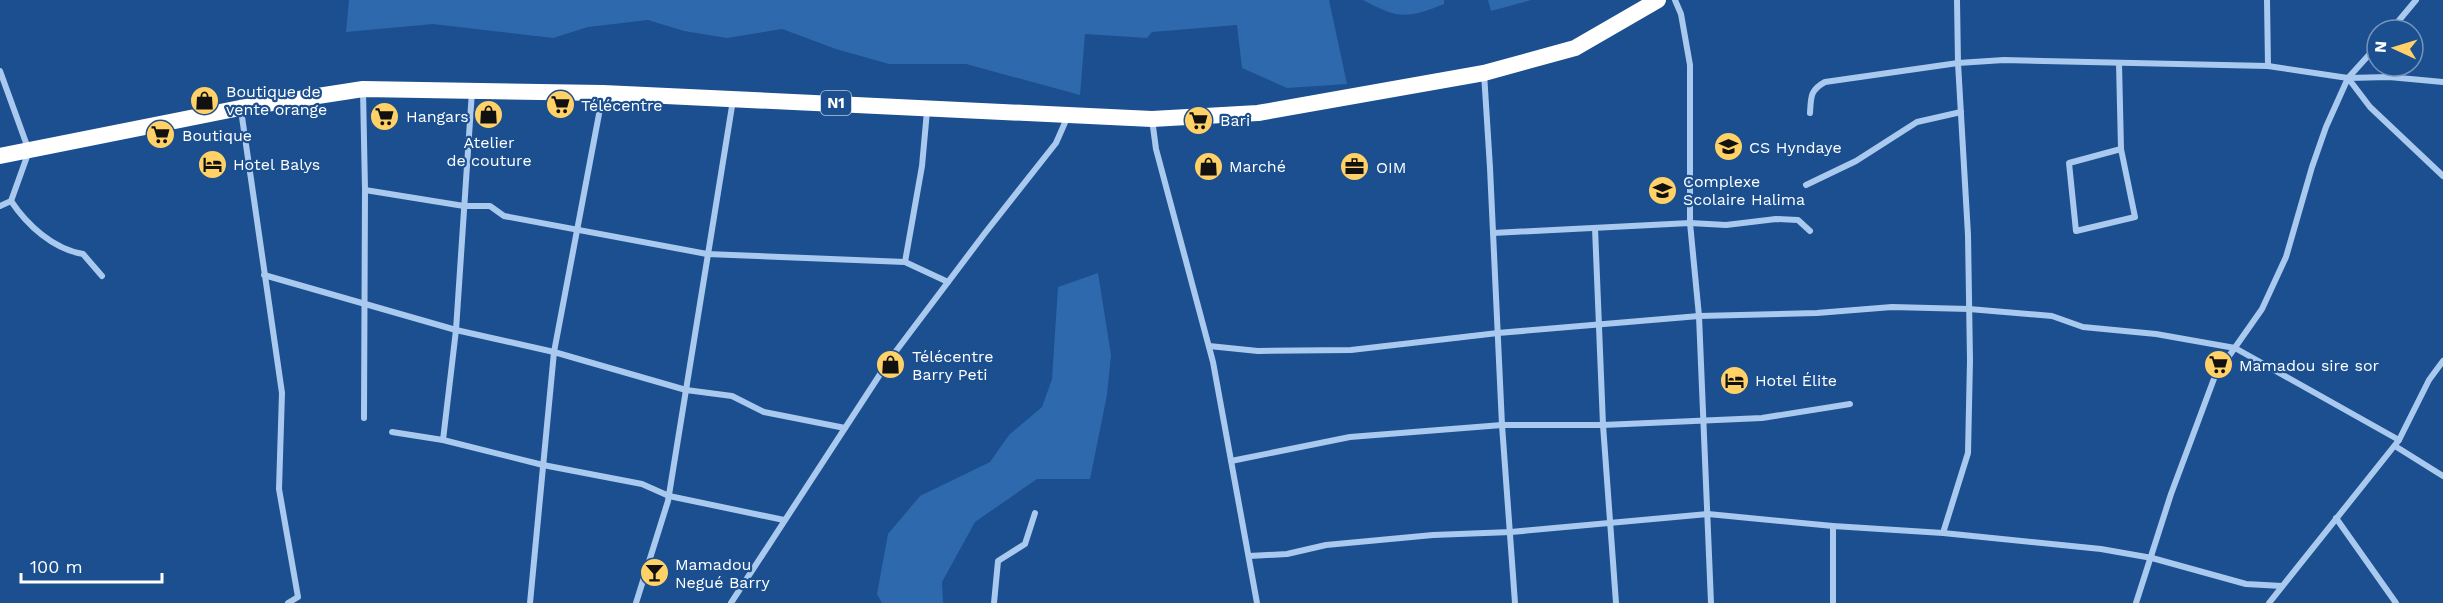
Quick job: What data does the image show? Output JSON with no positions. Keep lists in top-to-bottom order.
{
  "streets": {
    "highway": ["N1"]
  },
  "places": {
    "shop": [
      "Boutique de vente orange",
      "Atelier de couture",
      "Marché",
      "Télécentre Barry Peti"
    ],
    "supermarket": [
      "Télécentre",
      "Hangars",
      "Bari",
      "Boutique",
      "Mamadou sire sor"
    ],
    "school or university": ["CS Hyndaye", "Complexe Scolaire Halima"],
    "hotel": ["Hotel Balys", "Hotel Élite"],
    "office": ["OIM"],
    "bar": ["Mamadou Negué Barry"]
  },
  "scale_bar": "100 m",
  "north": "left"
}
